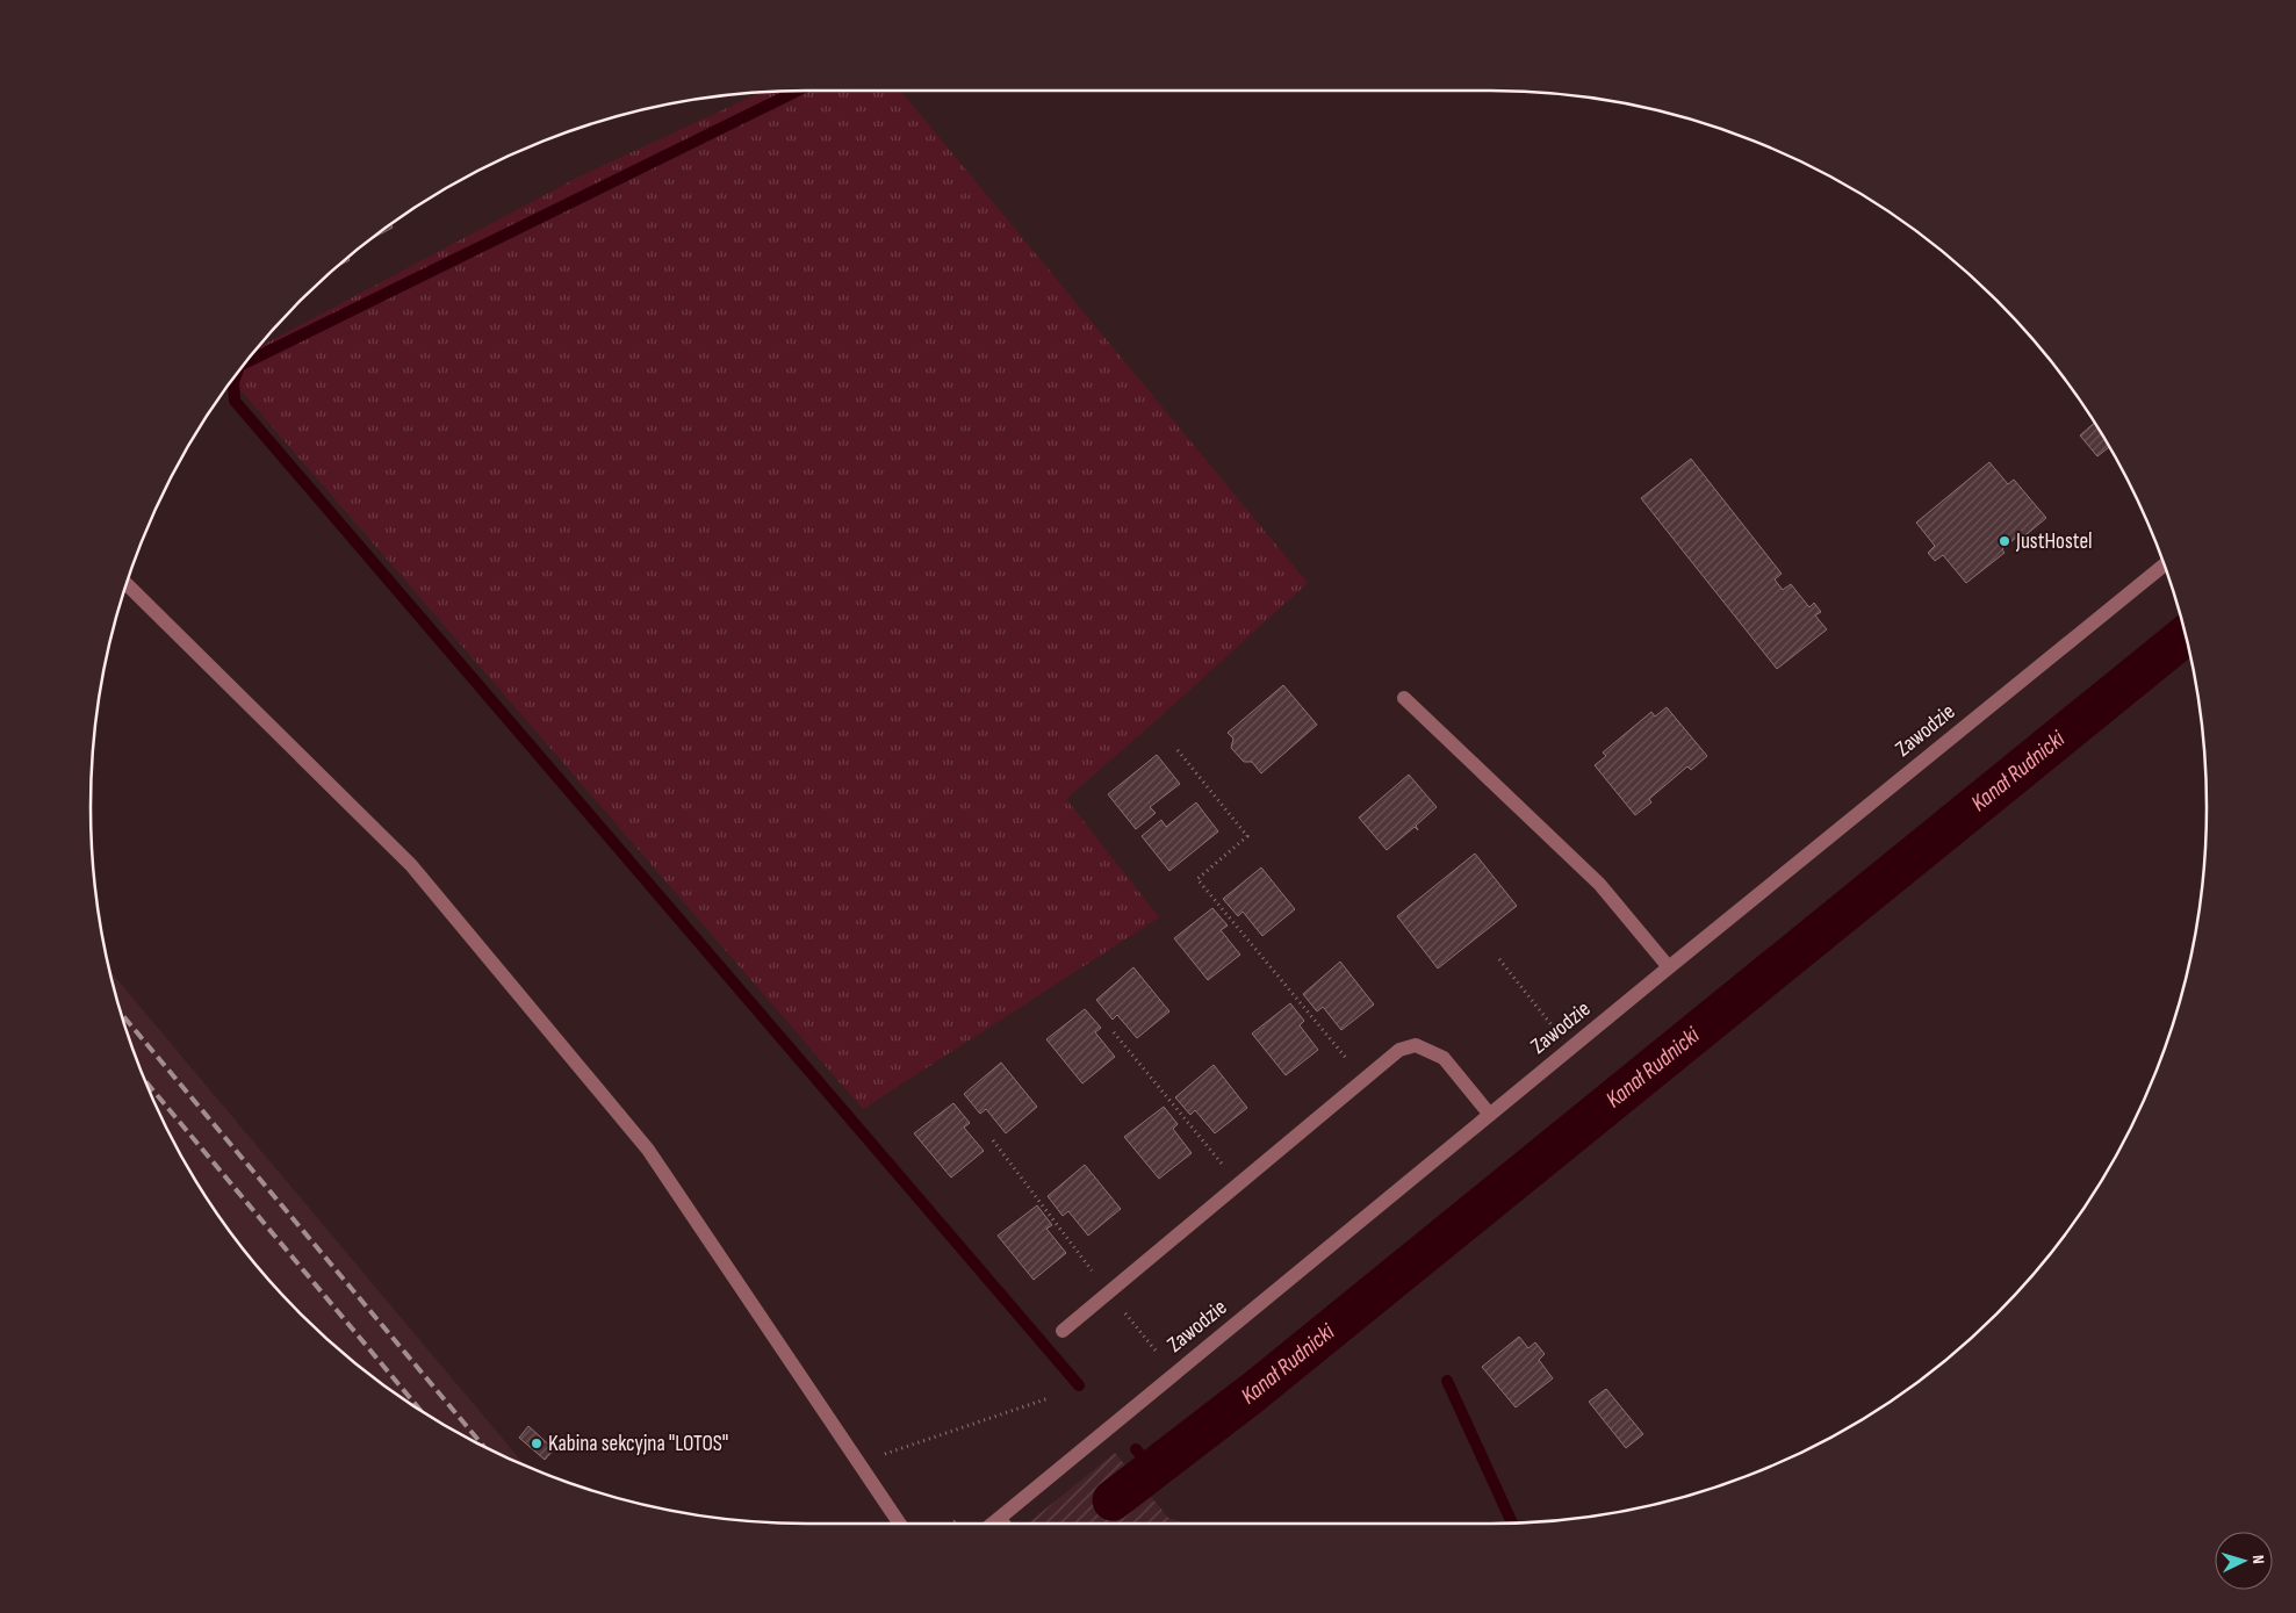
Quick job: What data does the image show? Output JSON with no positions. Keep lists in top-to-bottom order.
{
  "streets": {
    "street": ["Zawodzie"]
  },
  "water": ["Kanał Rudnicki"],
  "places": ["JustHostel", "Kabina sekcyjna \"LOTOS\""],
  "north": "right"
}
